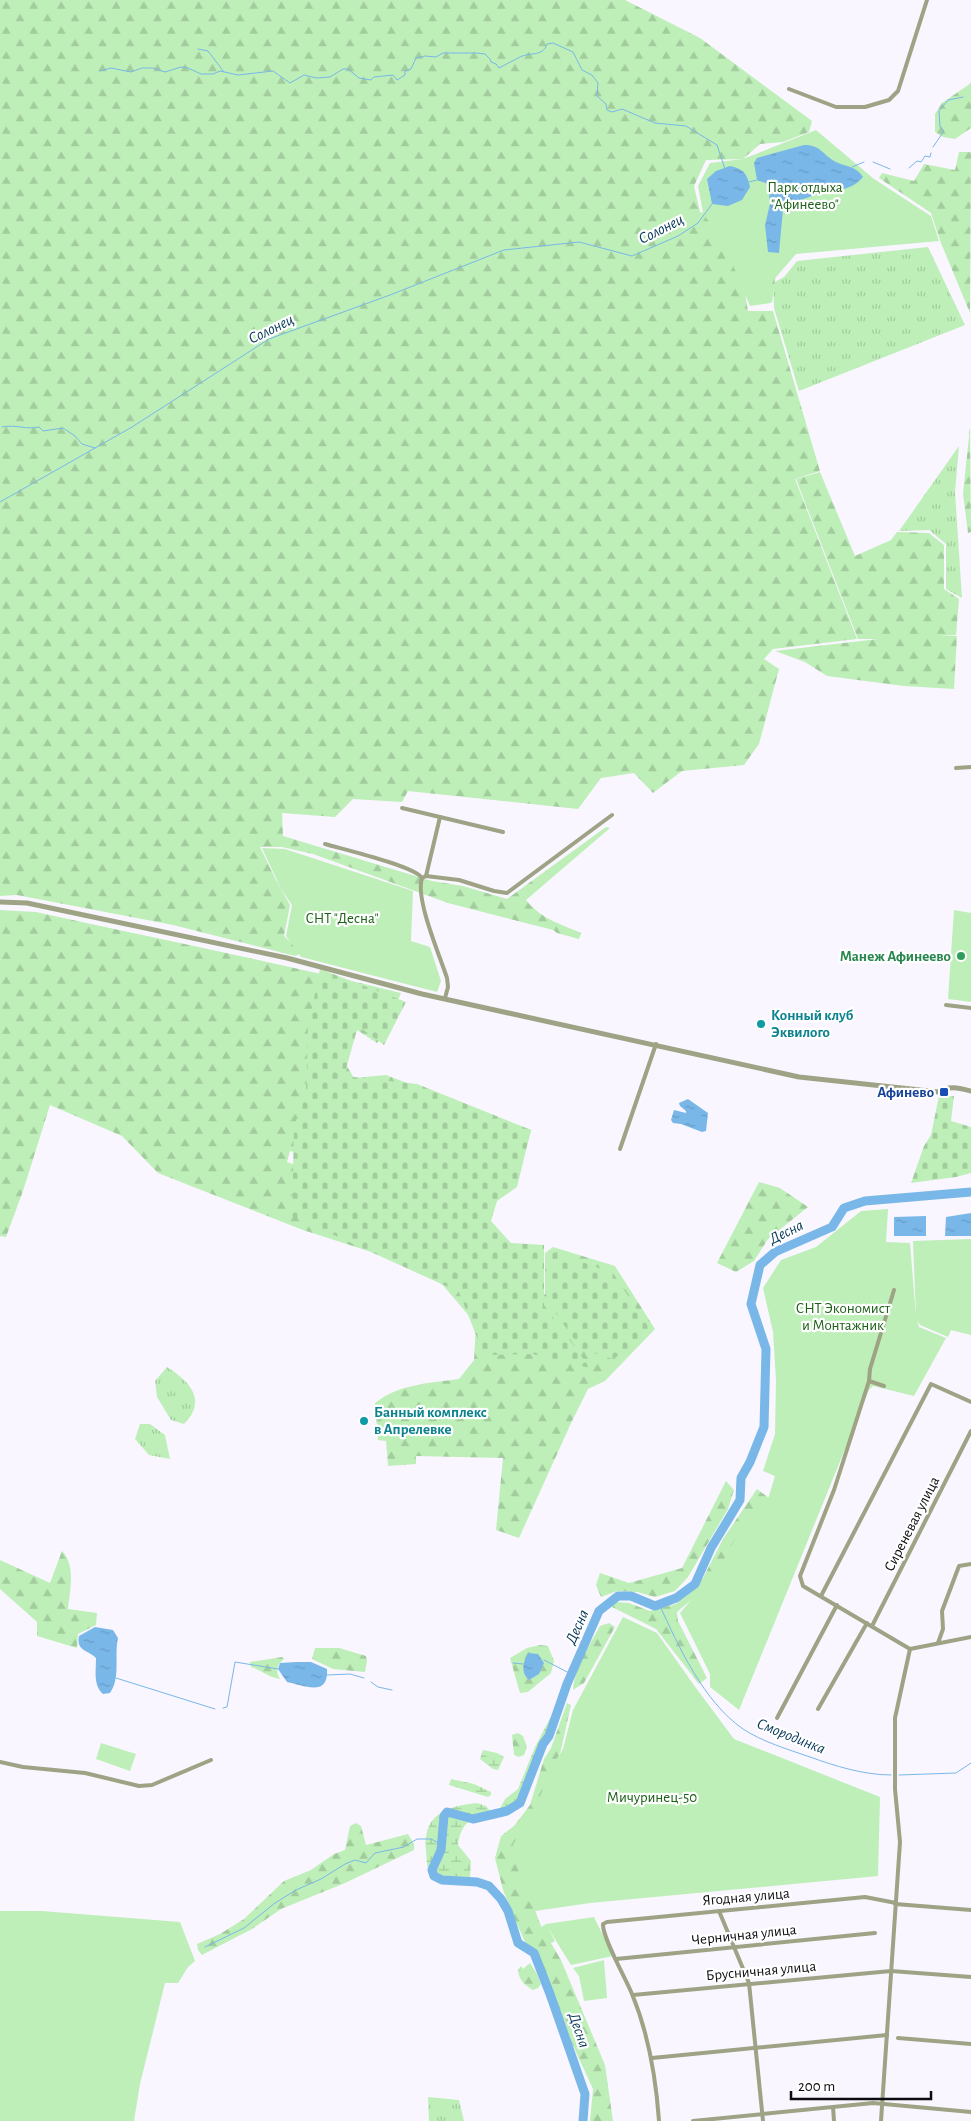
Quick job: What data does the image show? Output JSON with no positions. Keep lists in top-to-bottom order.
{
  "streets": {
    "street": [
      "Сиреневая улица",
      "Ягодная улица",
      "Черничная улица",
      "Брусничная улица"
    ]
  },
  "crossings": [
    ["Ягодная улица", "Черничная улица"]
  ],
  "water": ["Солонец", "Десна", "Смородинка"],
  "parks": [
    "Парк отдыха \"Афинеево\"",
    "СНТ \"Десна\"",
    "СНТ Экономист и Монтажник",
    "Мичуринец-50"
  ],
  "places": {
    "other": ["Манеж Афинеево", "Конный клуб Эквилого", "Банный комплекс в Апрелевке"],
    "transit": ["Афинево"]
  },
  "scale_bar": "200 m"
}
